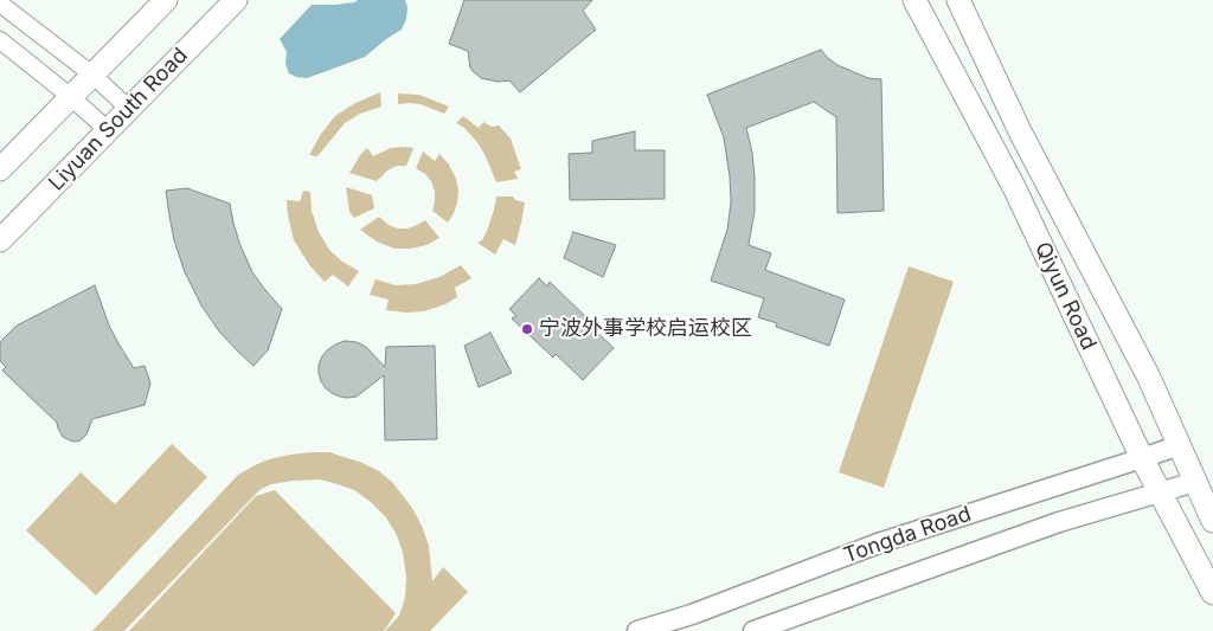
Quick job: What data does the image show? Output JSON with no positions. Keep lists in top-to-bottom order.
{
  "streets": {
    "main road": ["Liyuan South Road", "Qiyun Road"],
    "street": ["Tongda Road"]
  },
  "crossings": [
    ["Qiyun Road", "Tongda Road"]
  ],
  "places": ["宁波外事学校启运校区"]
}
